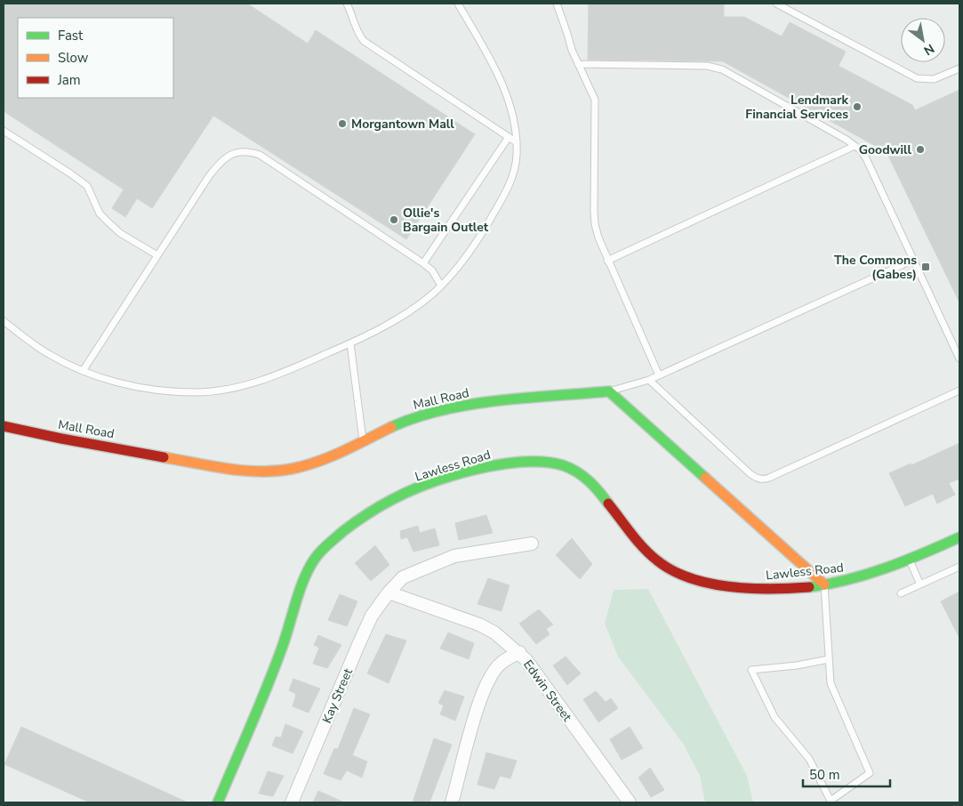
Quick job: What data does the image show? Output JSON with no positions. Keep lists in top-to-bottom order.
{
  "streets": {
    "street": [
      "Mall Road",
      "Lawless Road",
      "Edwin Street",
      "Kay Street"
    ]
  },
  "places": {
    "other": [
      "Lendmark Financial Services",
      "Morgantown Mall",
      "Goodwill",
      "Ollie's Bargain Outlet"
    ],
    "transit": ["The Commons (Gabes)"]
  },
  "legend": ["Fast", "Slow", "Jam"],
  "scale_bar": "50 m",
  "north": "bottom right"
}
